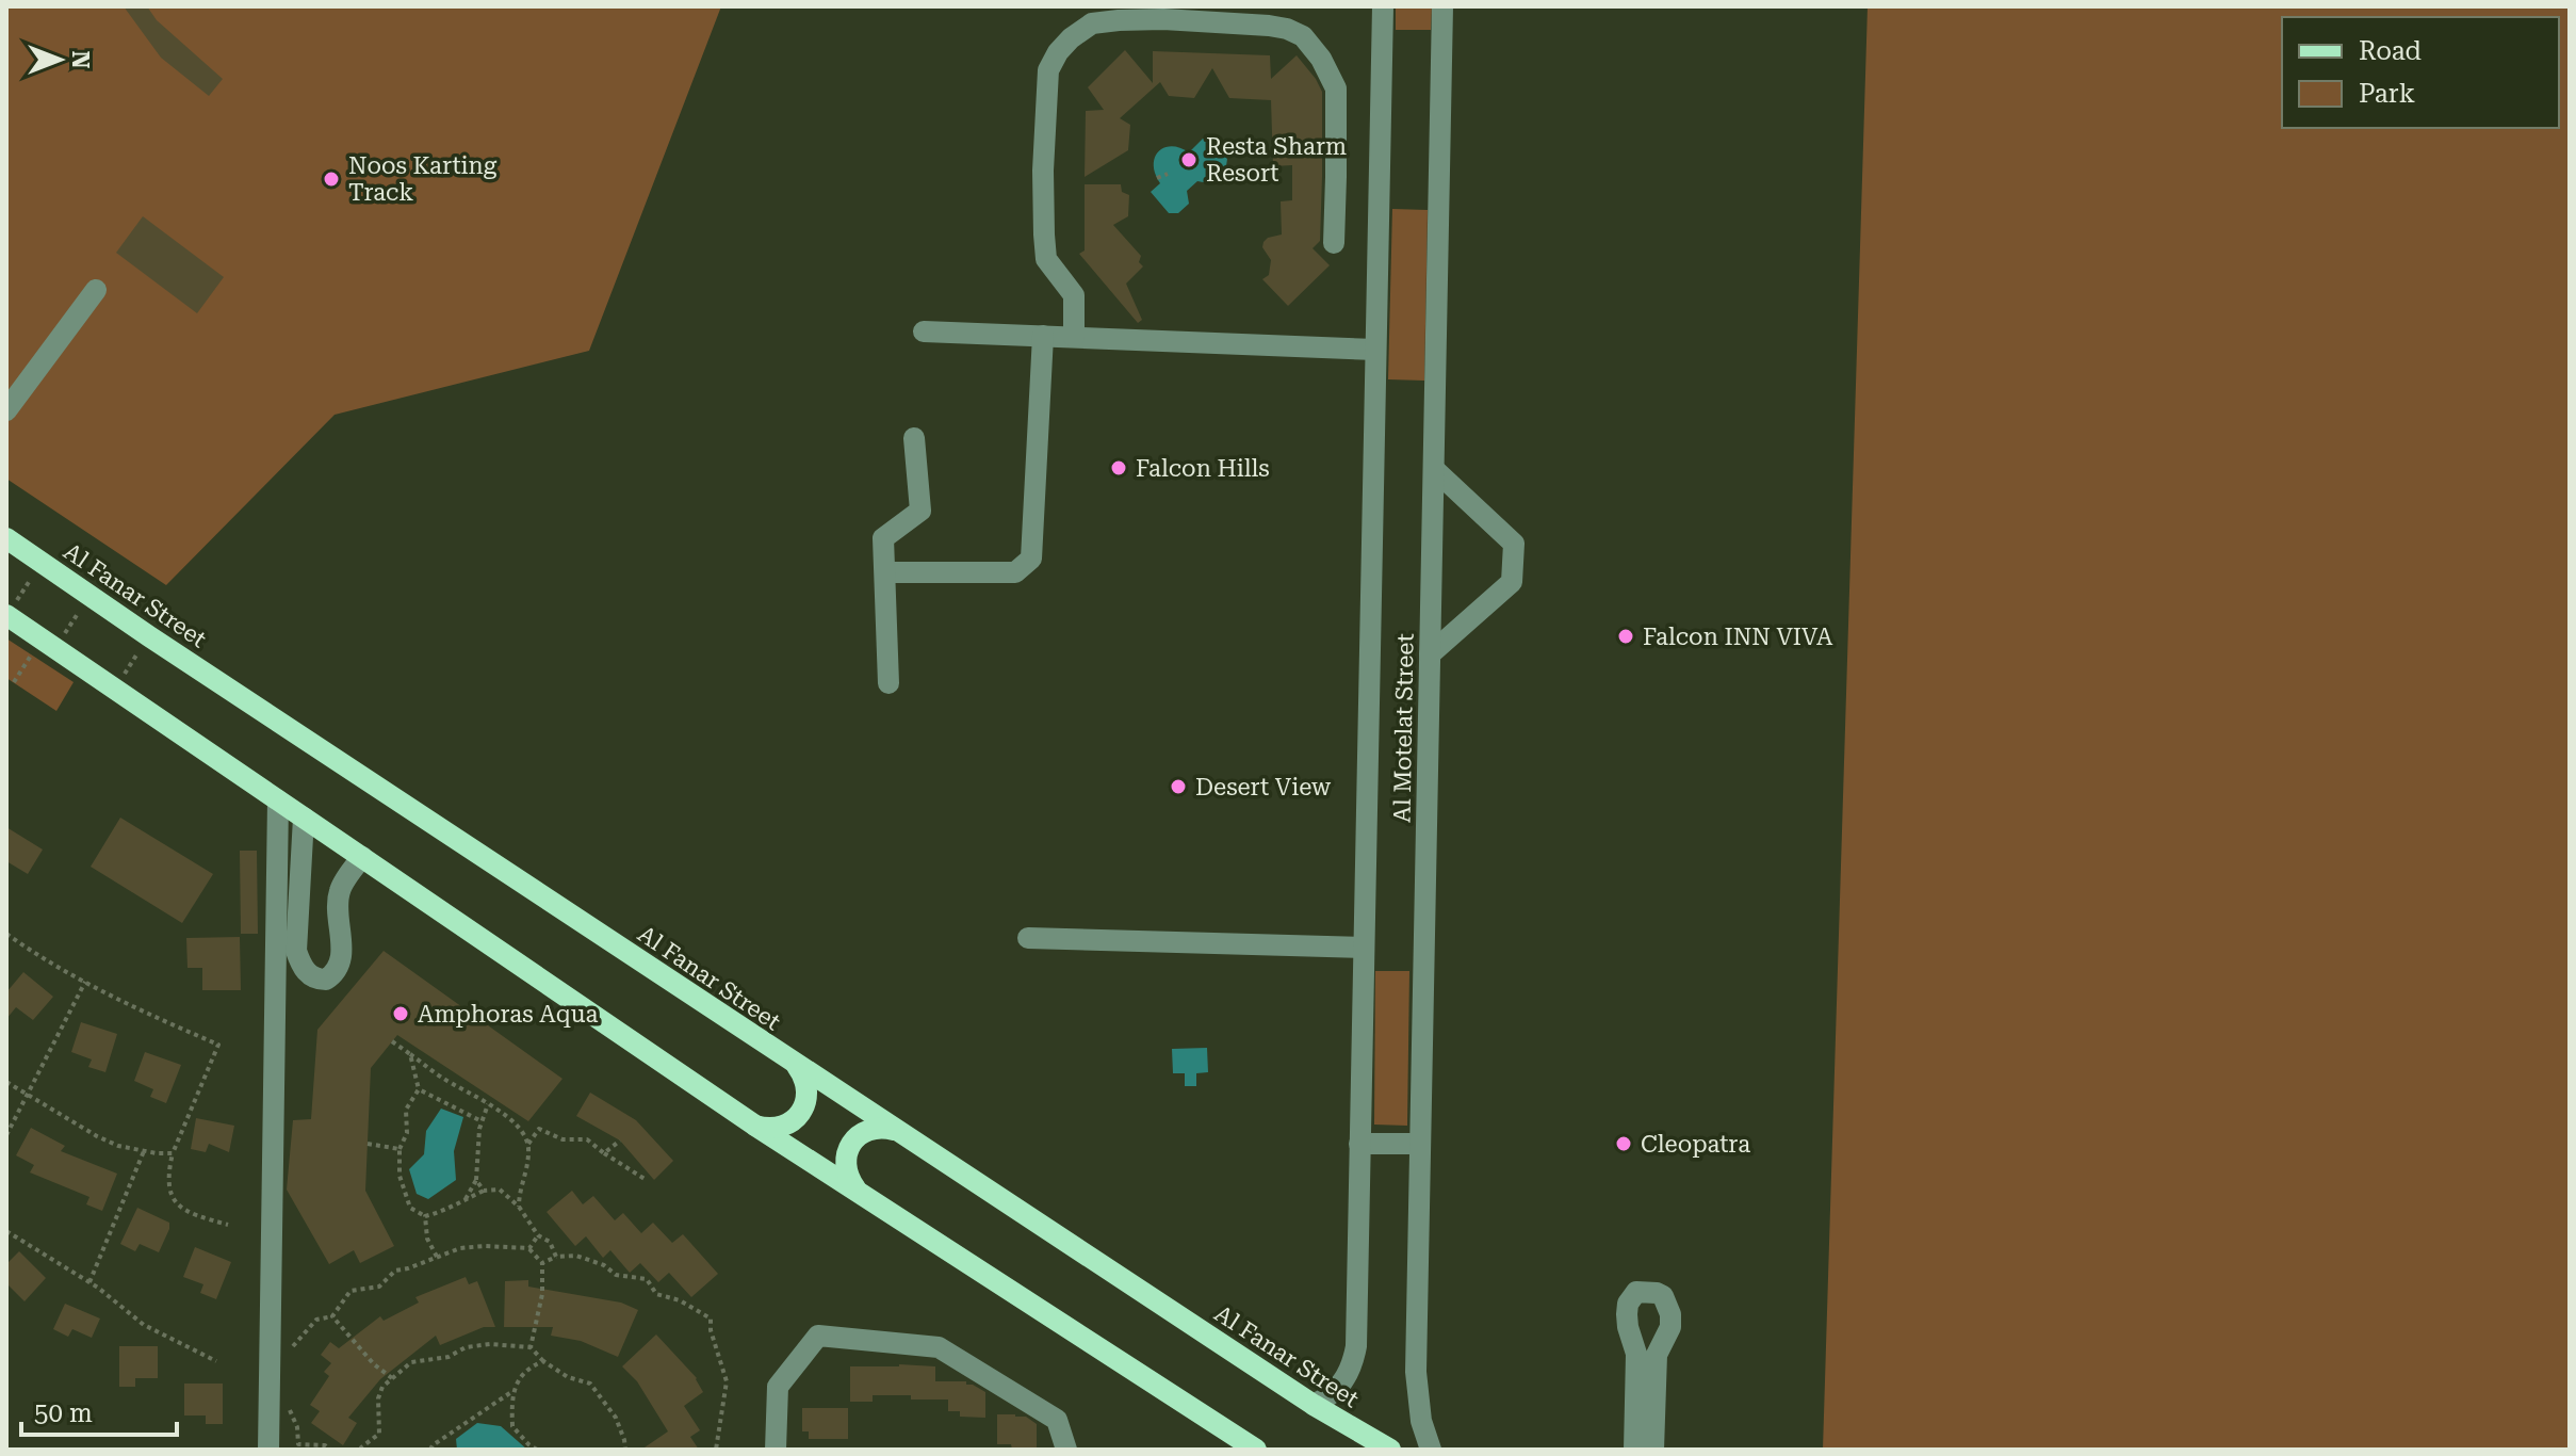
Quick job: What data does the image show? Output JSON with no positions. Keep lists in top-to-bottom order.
{
  "streets": {
    "main road": ["Al Fanar Street"],
    "street": ["Al Motelat Street"]
  },
  "crossings": [
    ["Al Fanar Street", "Al Motelat Street"]
  ],
  "places": [
    "Resta Sharm Resort",
    "Noos Karting Track",
    "Falcon Hills",
    "Falcon INN VIVA",
    "Desert View",
    "Amphoras Aqua",
    "Cleopatra"
  ],
  "legend": ["Road", "Park"],
  "scale_bar": "50 m",
  "north": "right"
}
